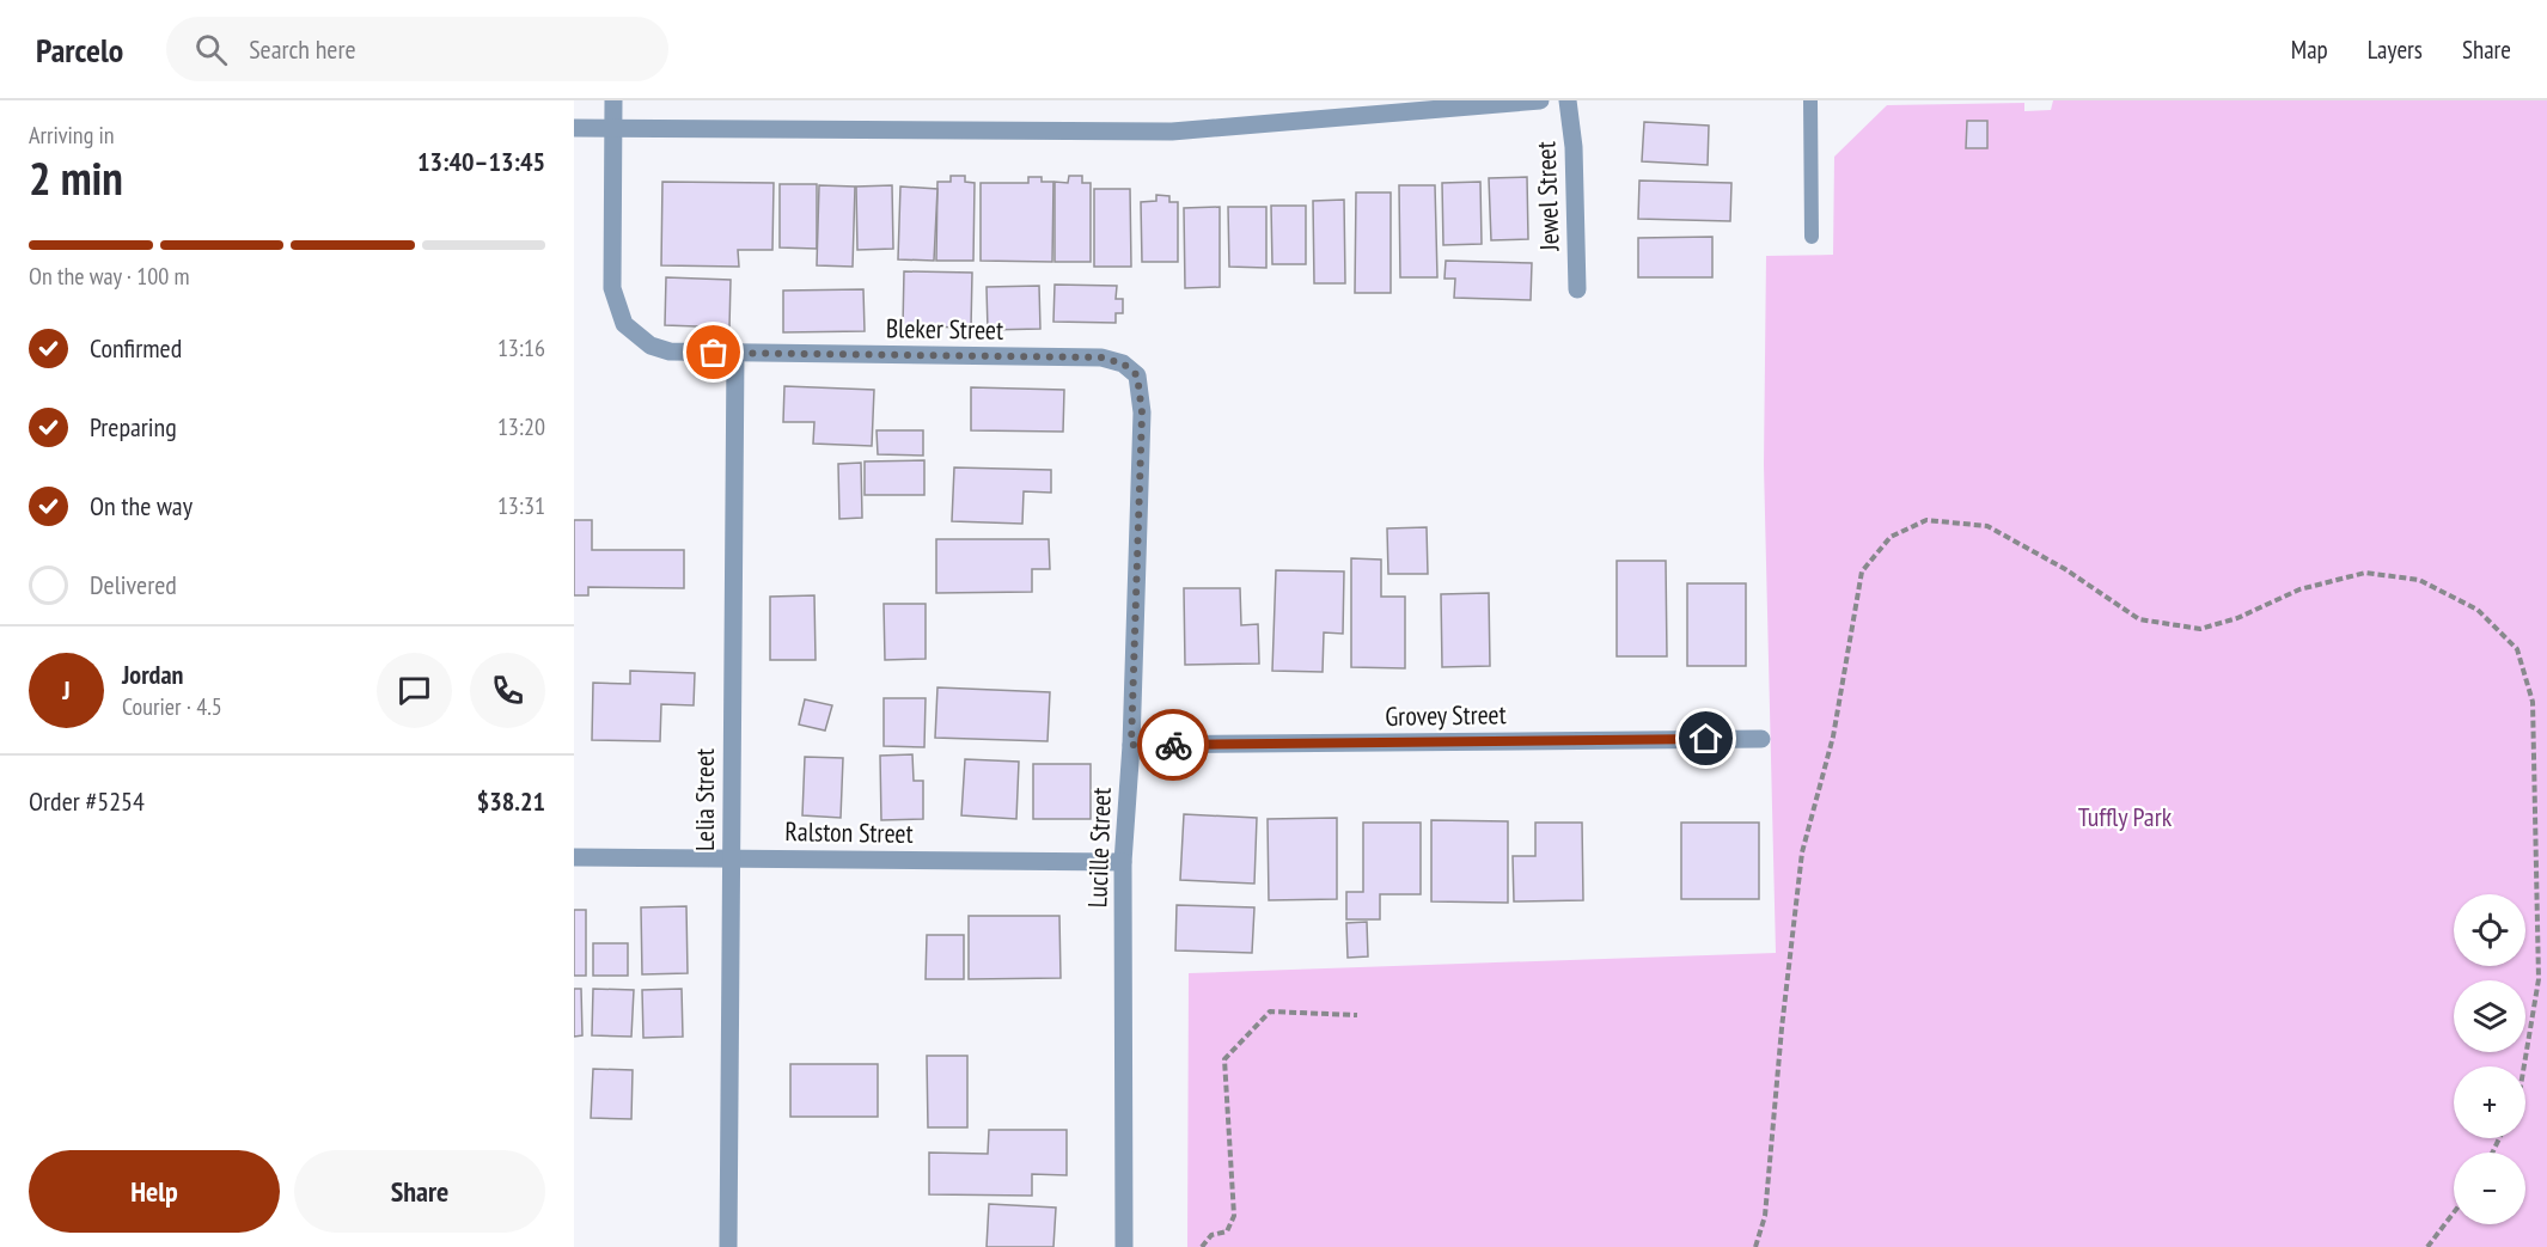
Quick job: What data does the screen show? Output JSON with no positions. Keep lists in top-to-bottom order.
{
  "streets": {
    "street": [
      "Jewel Street",
      "Bleker Street",
      "Grovey Street",
      "Lelia Street",
      "Ralston Street",
      "Lucille Street"
    ]
  },
  "crossings": [
    ["Bleker Street", "Lelia Street"],
    ["Bleker Street", "Lucille Street"],
    ["Grovey Street", "Lucille Street"],
    ["Lelia Street", "Ralston Street"],
    ["Ralston Street", "Lucille Street"]
  ],
  "parks": ["Tuffly Park"],
  "page": {
    "header": "Parcelo",
    "search": "Search here",
    "nav": ["Map", "Layers", "Share"],
    "heading": ["2 min", "Arriving in", "13:40–13:45"],
    "panel": [
      "Jordan",
      "Courier · 4.5",
      "Order #5254",
      "$38.21"
    ],
    "bar": "On the way · 100 m",
    "list": [
      ["Confirmed", "13:16"],
      ["Preparing", "13:20"],
      ["On the way", "13:31"],
      "Delivered"
    ],
    "round": "J",
    "map_buttons": ["+", "−"],
    "buttons": ["Help", "Share"]
  }
}
